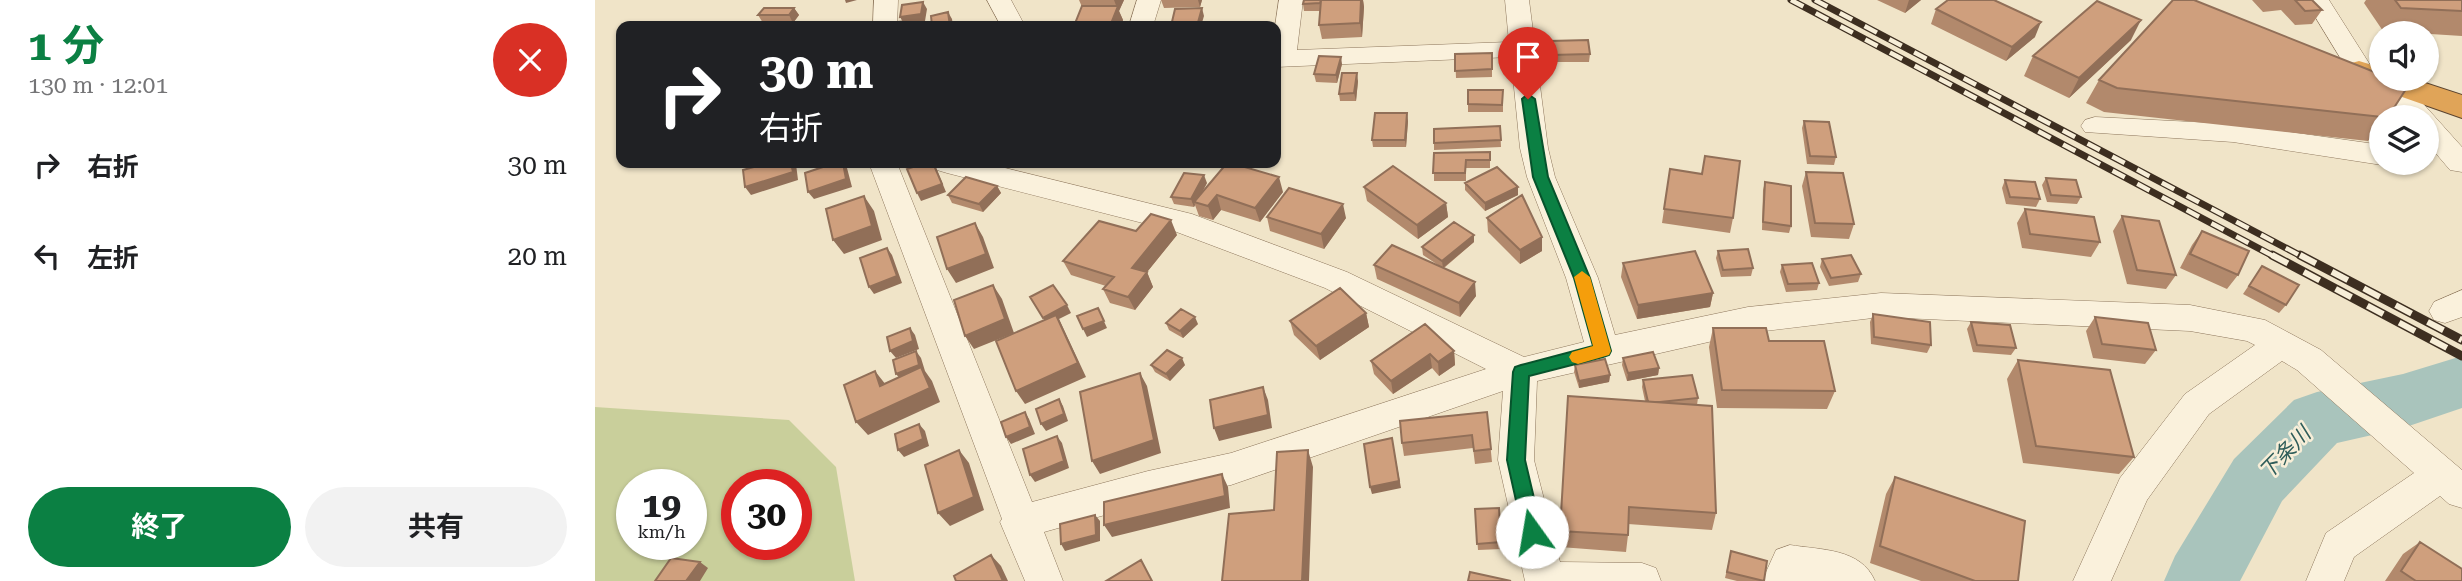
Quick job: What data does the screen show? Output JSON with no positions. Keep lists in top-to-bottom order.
{
  "water": ["下条川"],
  "page": {
    "heading": ["1 分", "130 m · 12:01"],
    "turn": ["30 m", "右折"],
    "list": [
      {
        "name": "右折",
        "value": "30 m"
      },
      {
        "name": "左折",
        "value": "20 m"
      }
    ],
    "speed": "19 km/h",
    "limit": "30",
    "buttons": ["終了", "共有"]
  }
}
